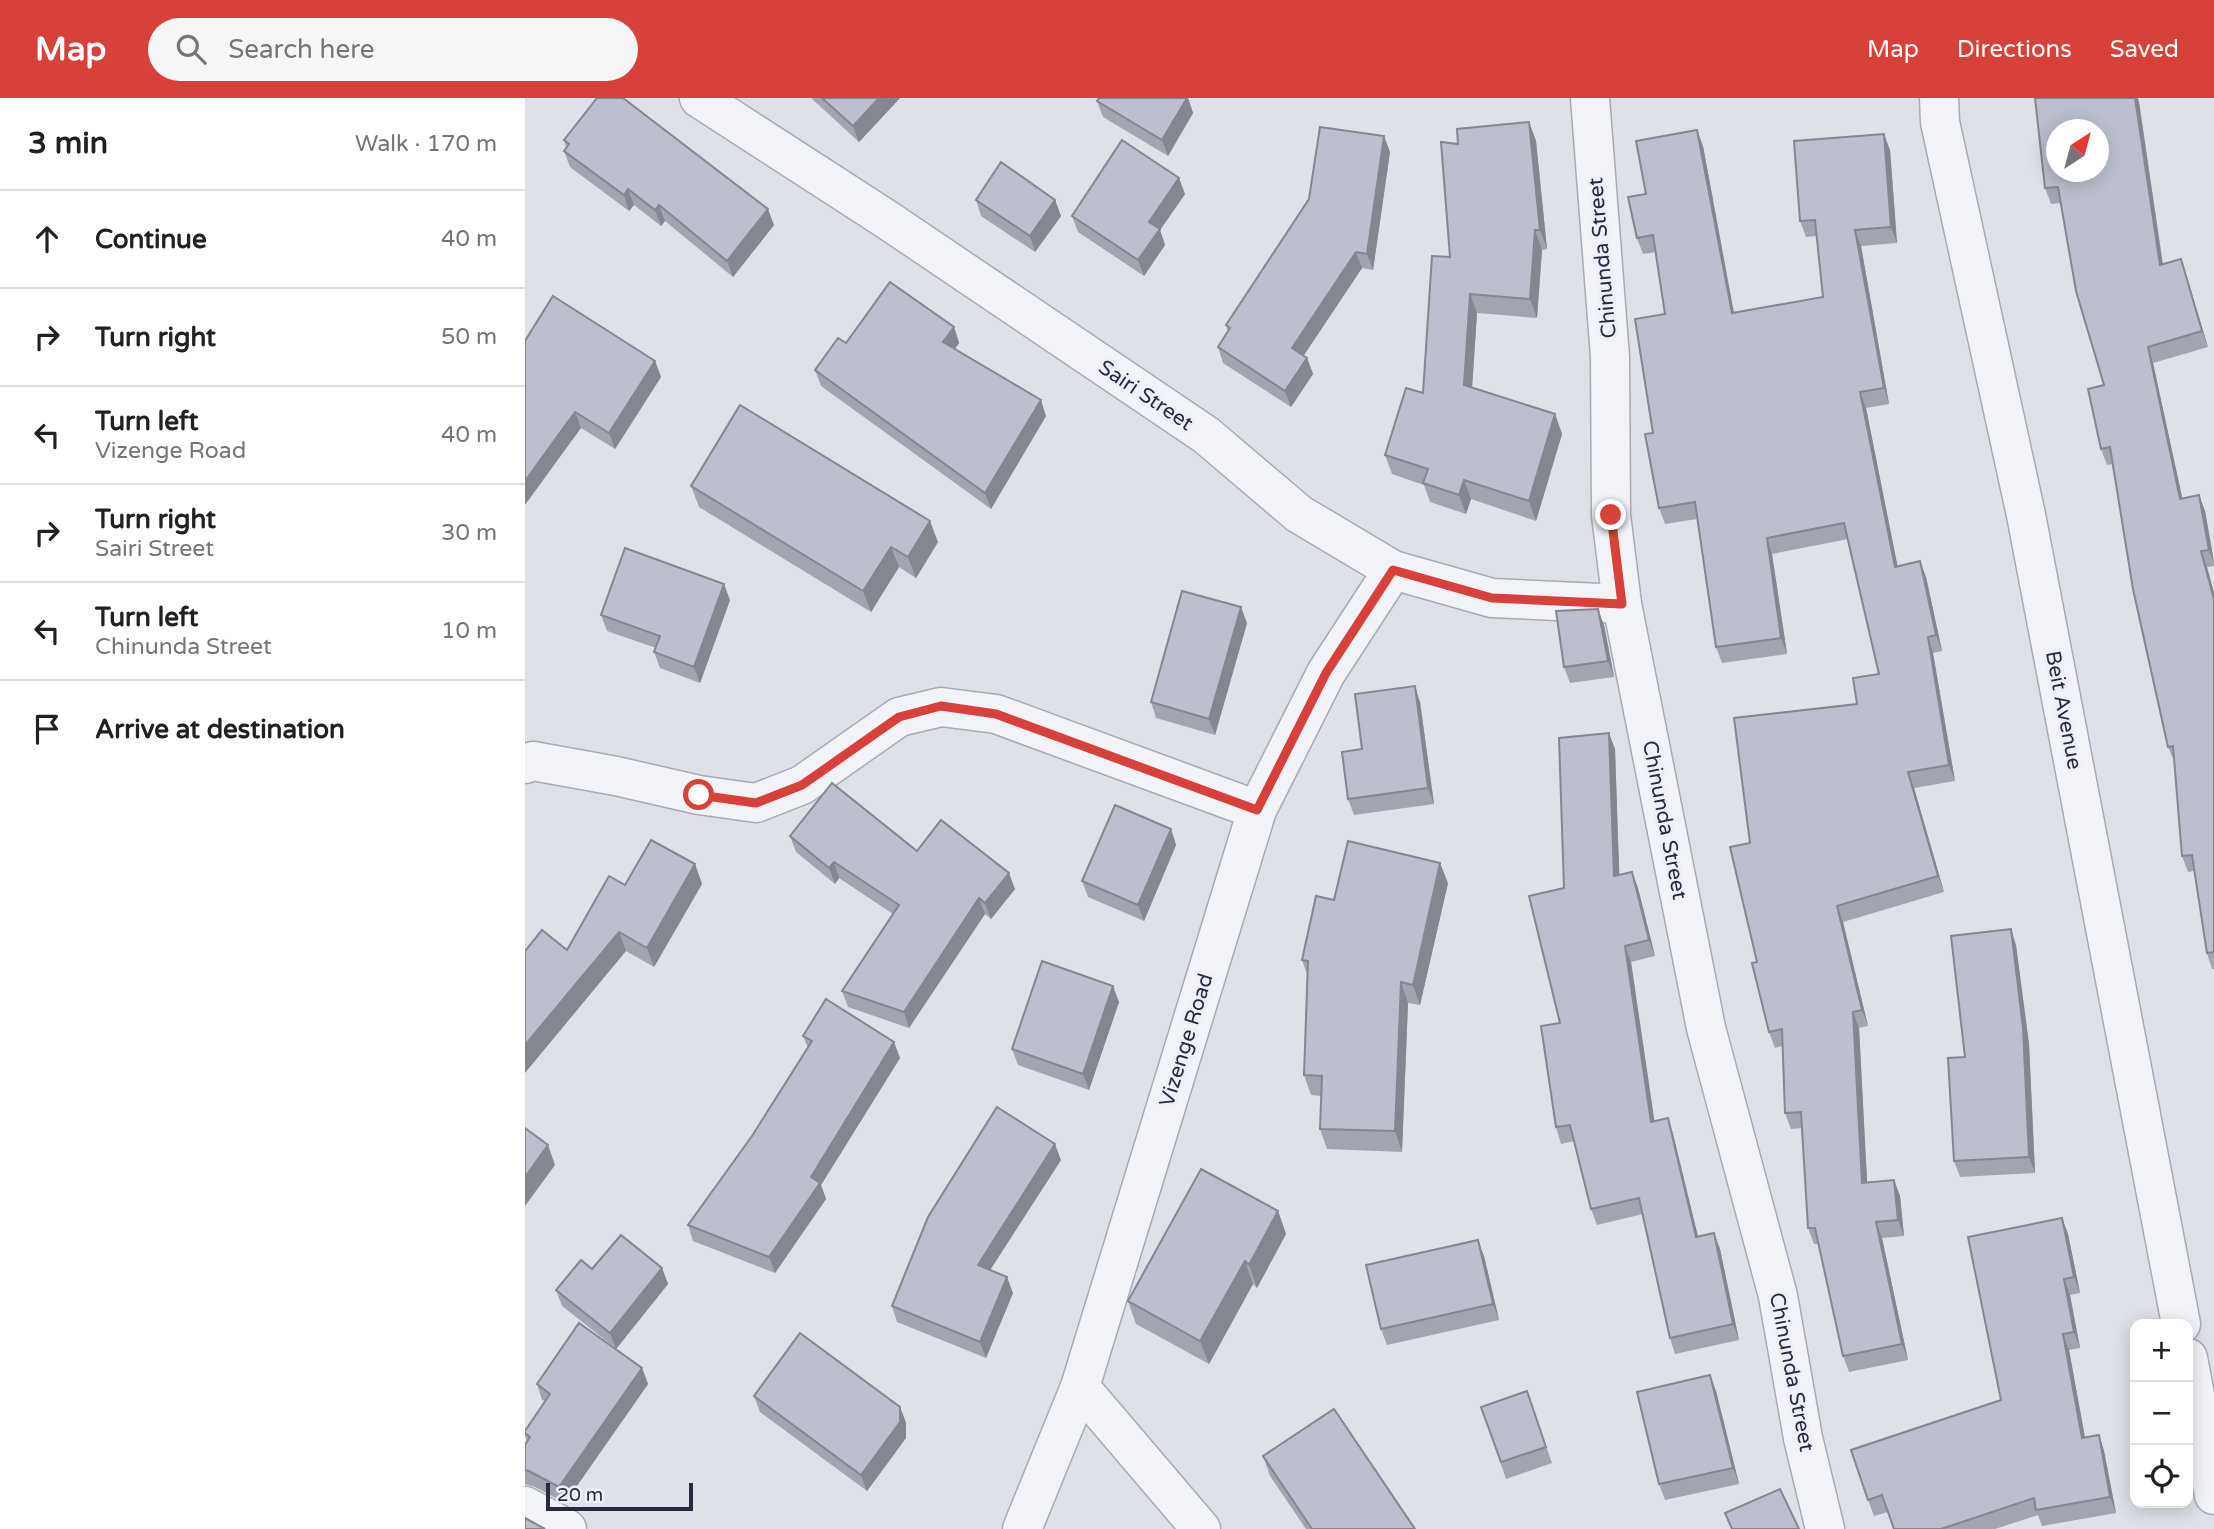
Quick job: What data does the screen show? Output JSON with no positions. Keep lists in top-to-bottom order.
{
  "streets": {
    "street": [
      "Chinunda Street",
      "Sairi Street",
      "Beit Avenue",
      "Vizenge Road"
    ]
  },
  "crossings": [
    ["Chinunda Street", "Sairi Street"],
    ["Sairi Street", "Vizenge Road"]
  ],
  "scale_bar": "20 m",
  "north": "top right",
  "page": {
    "header": "Map",
    "search": "Search here",
    "nav": ["Map", "Directions", "Saved"],
    "heading": ["3 min", "Walk · 170 m"],
    "list": [
      ["Continue", "40 m"],
      ["Turn right", "50 m"],
      ["Turn left", "Vizenge Road", "40 m"],
      ["Turn right", "Sairi Street", "30 m"],
      ["Turn left", "Chinunda Street", "10 m"],
      "Arrive at destination"
    ],
    "map_buttons": ["+", "−"],
    "scale": "20 m"
  }
}
